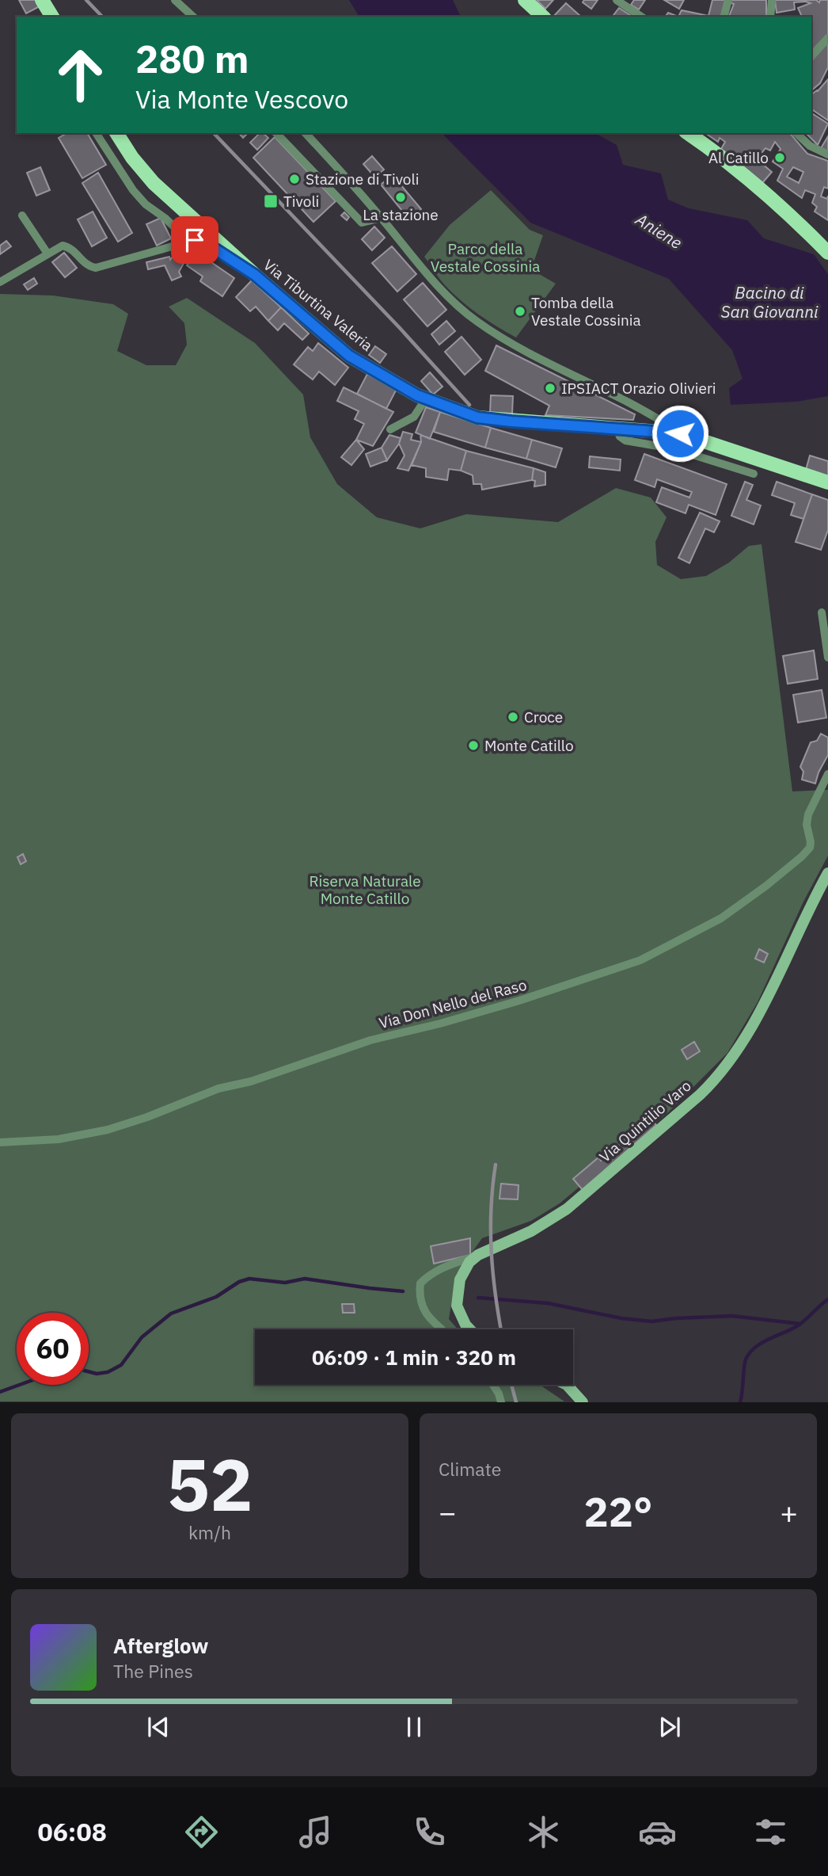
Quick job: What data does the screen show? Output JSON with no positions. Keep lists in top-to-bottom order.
{
  "streets": {
    "main road": ["Via Tiburtina Valeria", "Via Quintilio Varo"],
    "street": ["Via Don Nello del Raso"]
  },
  "water": ["Aniene", "Bacino di San Giovanni"],
  "parks": ["Parco della Vestale Cossinia", "Riserva Naturale Monte Catillo"],
  "places": {
    "other": [
      "Al Catillo",
      "Stazione di Tivoli",
      "La stazione",
      "Tomba della Vestale Cossinia",
      "IPSIACT Orazio Olivieri",
      "Croce",
      "Monte Catillo"
    ],
    "transit": ["Tivoli"]
  },
  "page": {
    "turn": ["280 m", "Via Monte Vescovo"],
    "limit": "60",
    "trip": "06:09 · 1 min · 320 m",
    "tile": [
      ["52", "km/h"],
      "Climate"
    ],
    "heat": ["−", "22°", "+"],
    "song": ["Afterglow", "The Pines"],
    "tabs": "06:08"
  }
}
